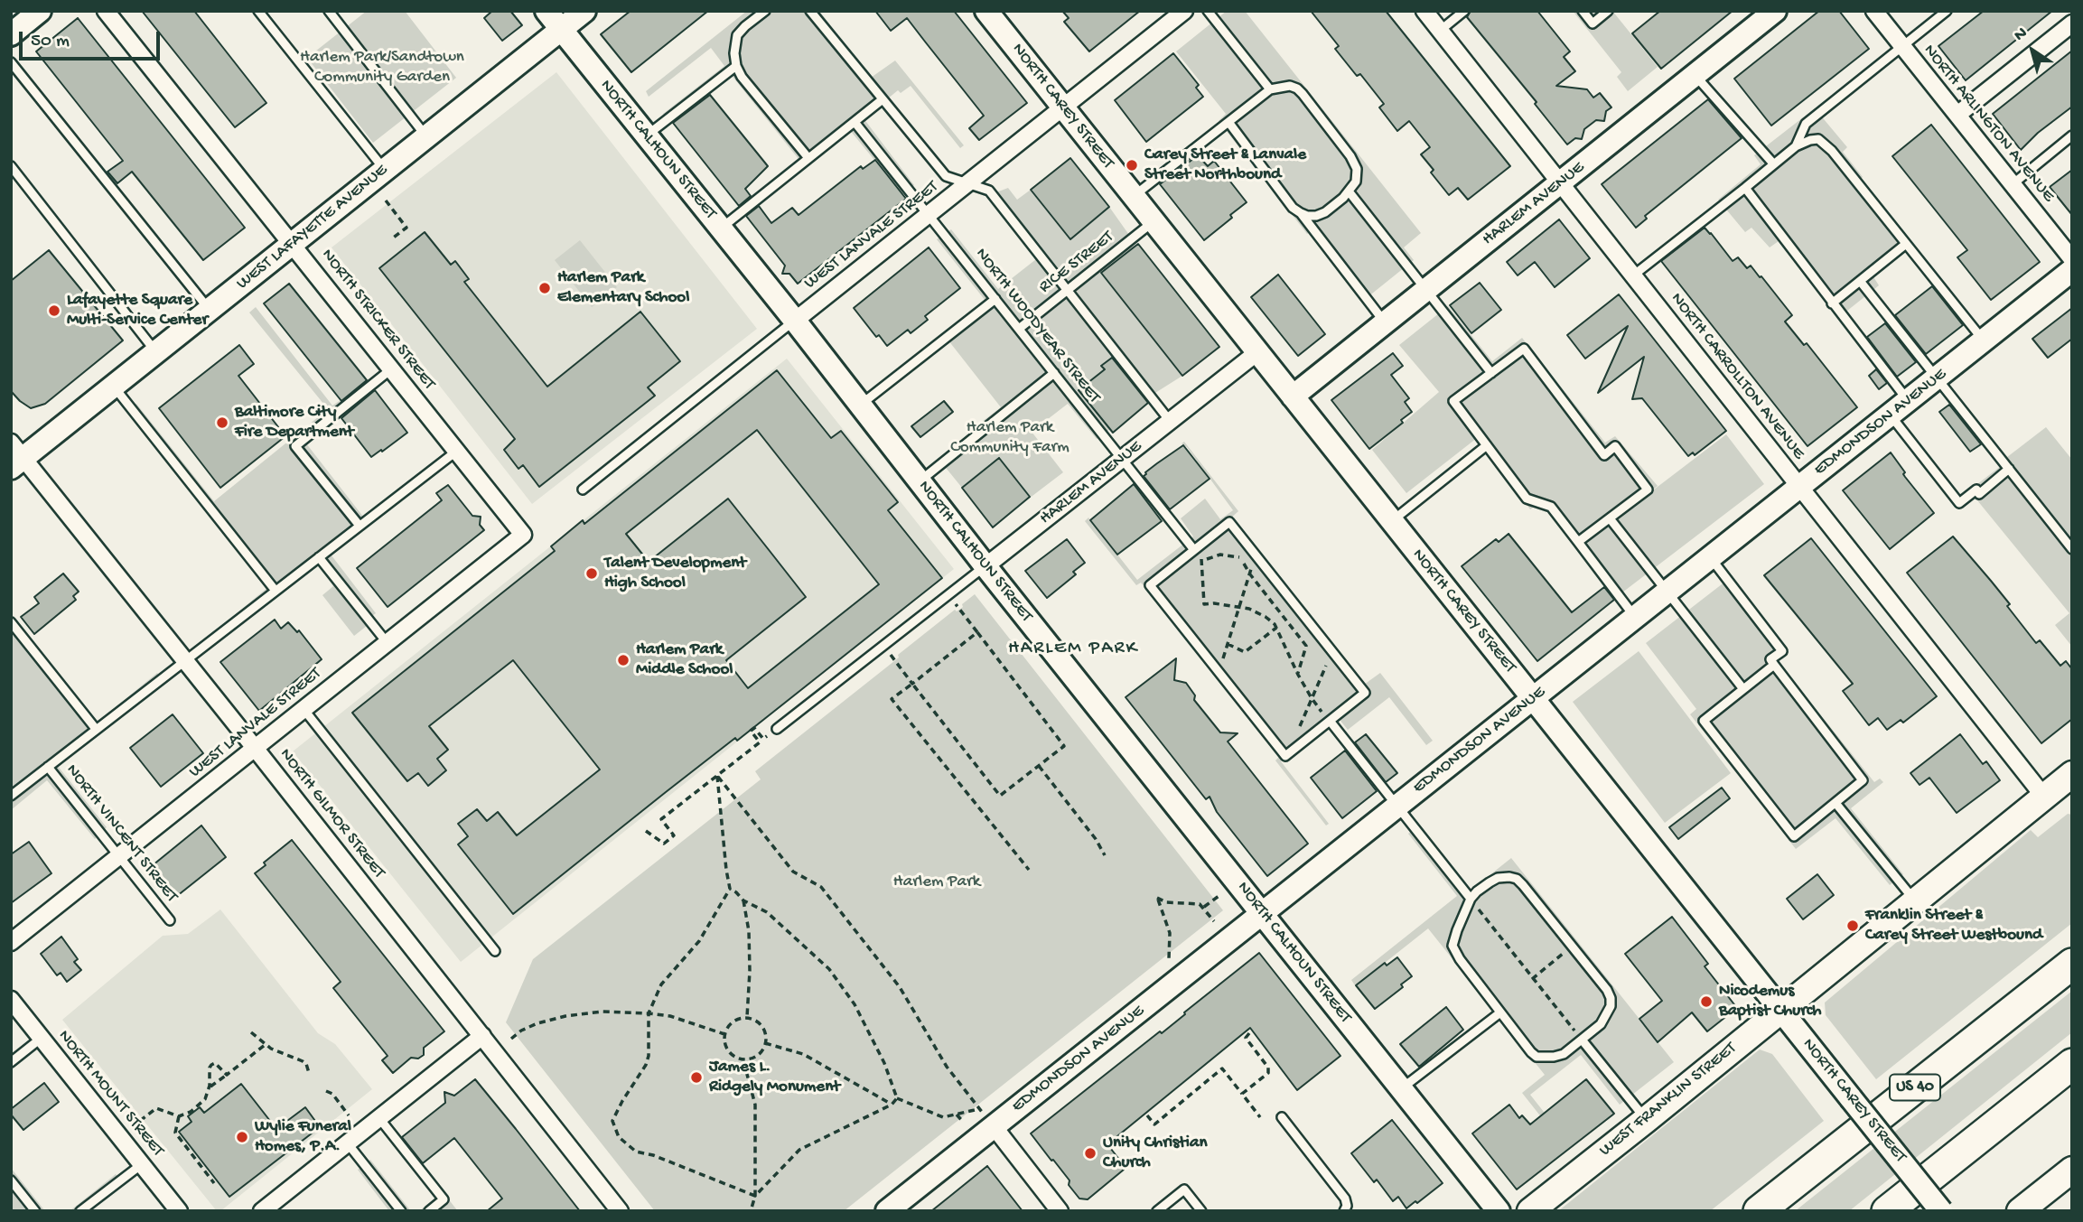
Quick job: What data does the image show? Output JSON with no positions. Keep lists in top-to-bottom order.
{
  "streets": {
    "highway": ["US 40"],
    "main road": [
      "NORTH CAREY STREET",
      "NORTH CALHOUN STREET",
      "HARLEM AVENUE",
      "WEST LAFAYETTE AVENUE",
      "EDMONDSON AVENUE",
      "WEST FRANKLIN STREET"
    ],
    "street": [
      "NORTH ARLINGTON AVENUE",
      "WEST LANVALE STREET",
      "NORTH STRICKER STREET",
      "NORTH CARROLLTON AVENUE",
      "NORTH GILMOR STREET",
      "NORTH MOUNT STREET"
    ],
    "lane": ["RICE STREET", "NORTH WOODYEAR STREET", "NORTH VINCENT STREET"]
  },
  "crossings": [
    ["NORTH CAREY STREET", "HARLEM AVENUE"],
    ["NORTH CAREY STREET", "WEST LANVALE STREET"],
    ["NORTH CAREY STREET", "RICE STREET"],
    ["NORTH CAREY STREET", "EDMONDSON AVENUE"],
    ["NORTH CAREY STREET", "WEST FRANKLIN STREET"],
    ["NORTH CALHOUN STREET", "HARLEM AVENUE"],
    ["NORTH CALHOUN STREET", "WEST LAFAYETTE AVENUE"],
    ["NORTH CALHOUN STREET", "WEST LANVALE STREET"],
    ["NORTH CALHOUN STREET", "EDMONDSON AVENUE"],
    ["HARLEM AVENUE", "NORTH WOODYEAR STREET"],
    ["HARLEM AVENUE", "NORTH CARROLLTON AVENUE"],
    ["WEST LAFAYETTE AVENUE", "NORTH STRICKER STREET"],
    ["WEST LAFAYETTE AVENUE", "NORTH GILMOR STREET"],
    ["WEST LANVALE STREET", "NORTH STRICKER STREET"],
    ["WEST LANVALE STREET", "NORTH WOODYEAR STREET"],
    ["WEST LANVALE STREET", "NORTH GILMOR STREET"],
    ["WEST LANVALE STREET", "NORTH VINCENT STREET"],
    ["RICE STREET", "NORTH WOODYEAR STREET"],
    ["NORTH CARROLLTON AVENUE", "EDMONDSON AVENUE"],
    ["NORTH CARROLLTON AVENUE", "WEST FRANKLIN STREET"]
  ],
  "districts": ["HARLEM PARK"],
  "parks": ["Harlem Park/Sandtown Community Garden", "Harlem Park Community Farm", "Harlem Park"],
  "places": [
    "Carey Street & Lanvale Street Northbound",
    "Harlem Park Elementary School",
    "Lafayette Square Multi-Service Center",
    "Baltimore City Fire Department",
    "Talent Development High School",
    "Harlem Park Middle School",
    "Franklin Street & Carey Street Westbound",
    "Nicodemus Baptist Church",
    "James L. Ridgely Monument",
    "Wylie Funeral Homes, P.A.",
    "Unity Christian Church"
  ],
  "scale_bar": "50 m",
  "north": "top left"
}
